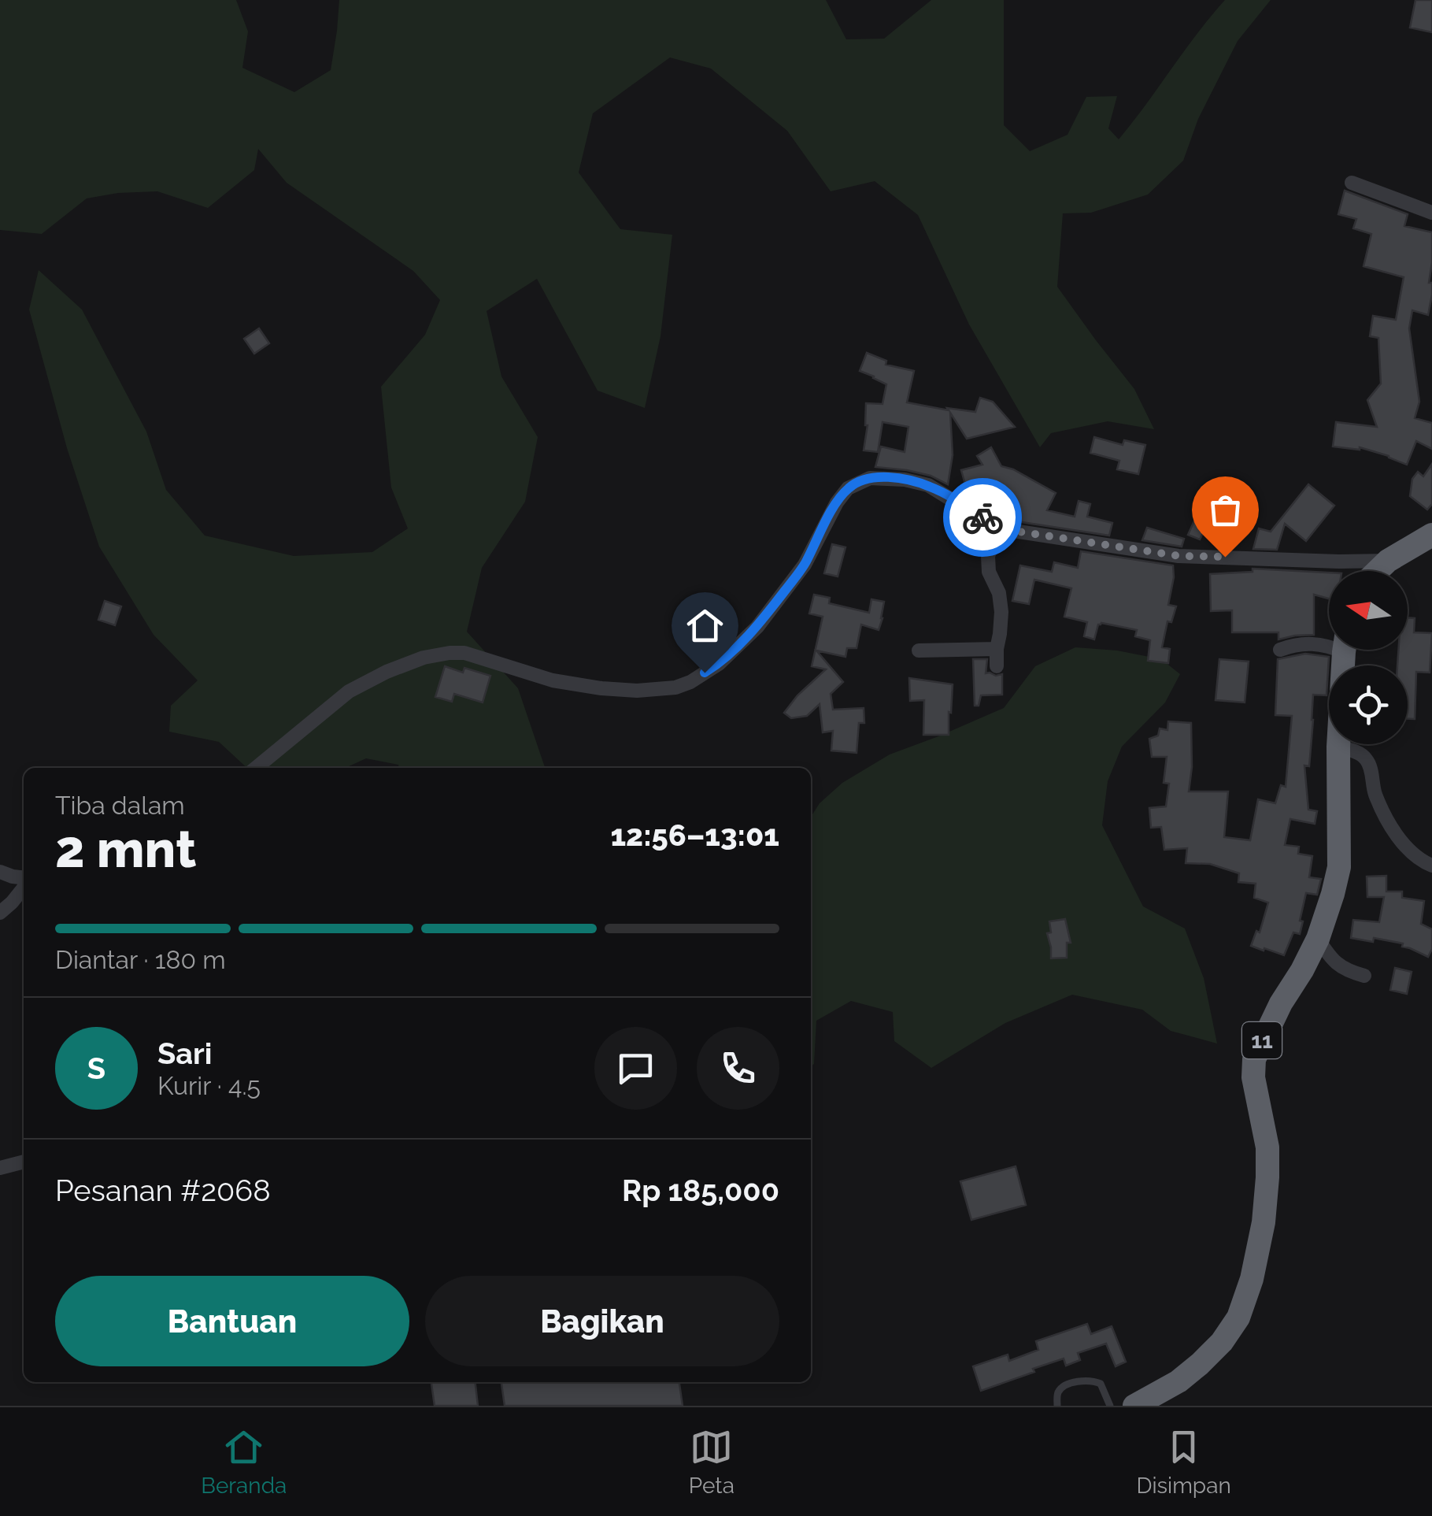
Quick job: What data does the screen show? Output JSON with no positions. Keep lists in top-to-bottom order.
{
  "streets": {
    "highway": ["11"]
  },
  "north": "left",
  "page": {
    "heading": ["2 mnt", "Tiba dalam", "12:56–13:01"],
    "panel": [
      "Sari",
      "Kurir · 4.5",
      "Pesanan #2068",
      "Rp 185,000"
    ],
    "bar": "Diantar · 180 m",
    "round": "S",
    "buttons": ["Bantuan", "Bagikan"],
    "tabs": ["Beranda", "Peta", "Disimpan"]
  }
}
